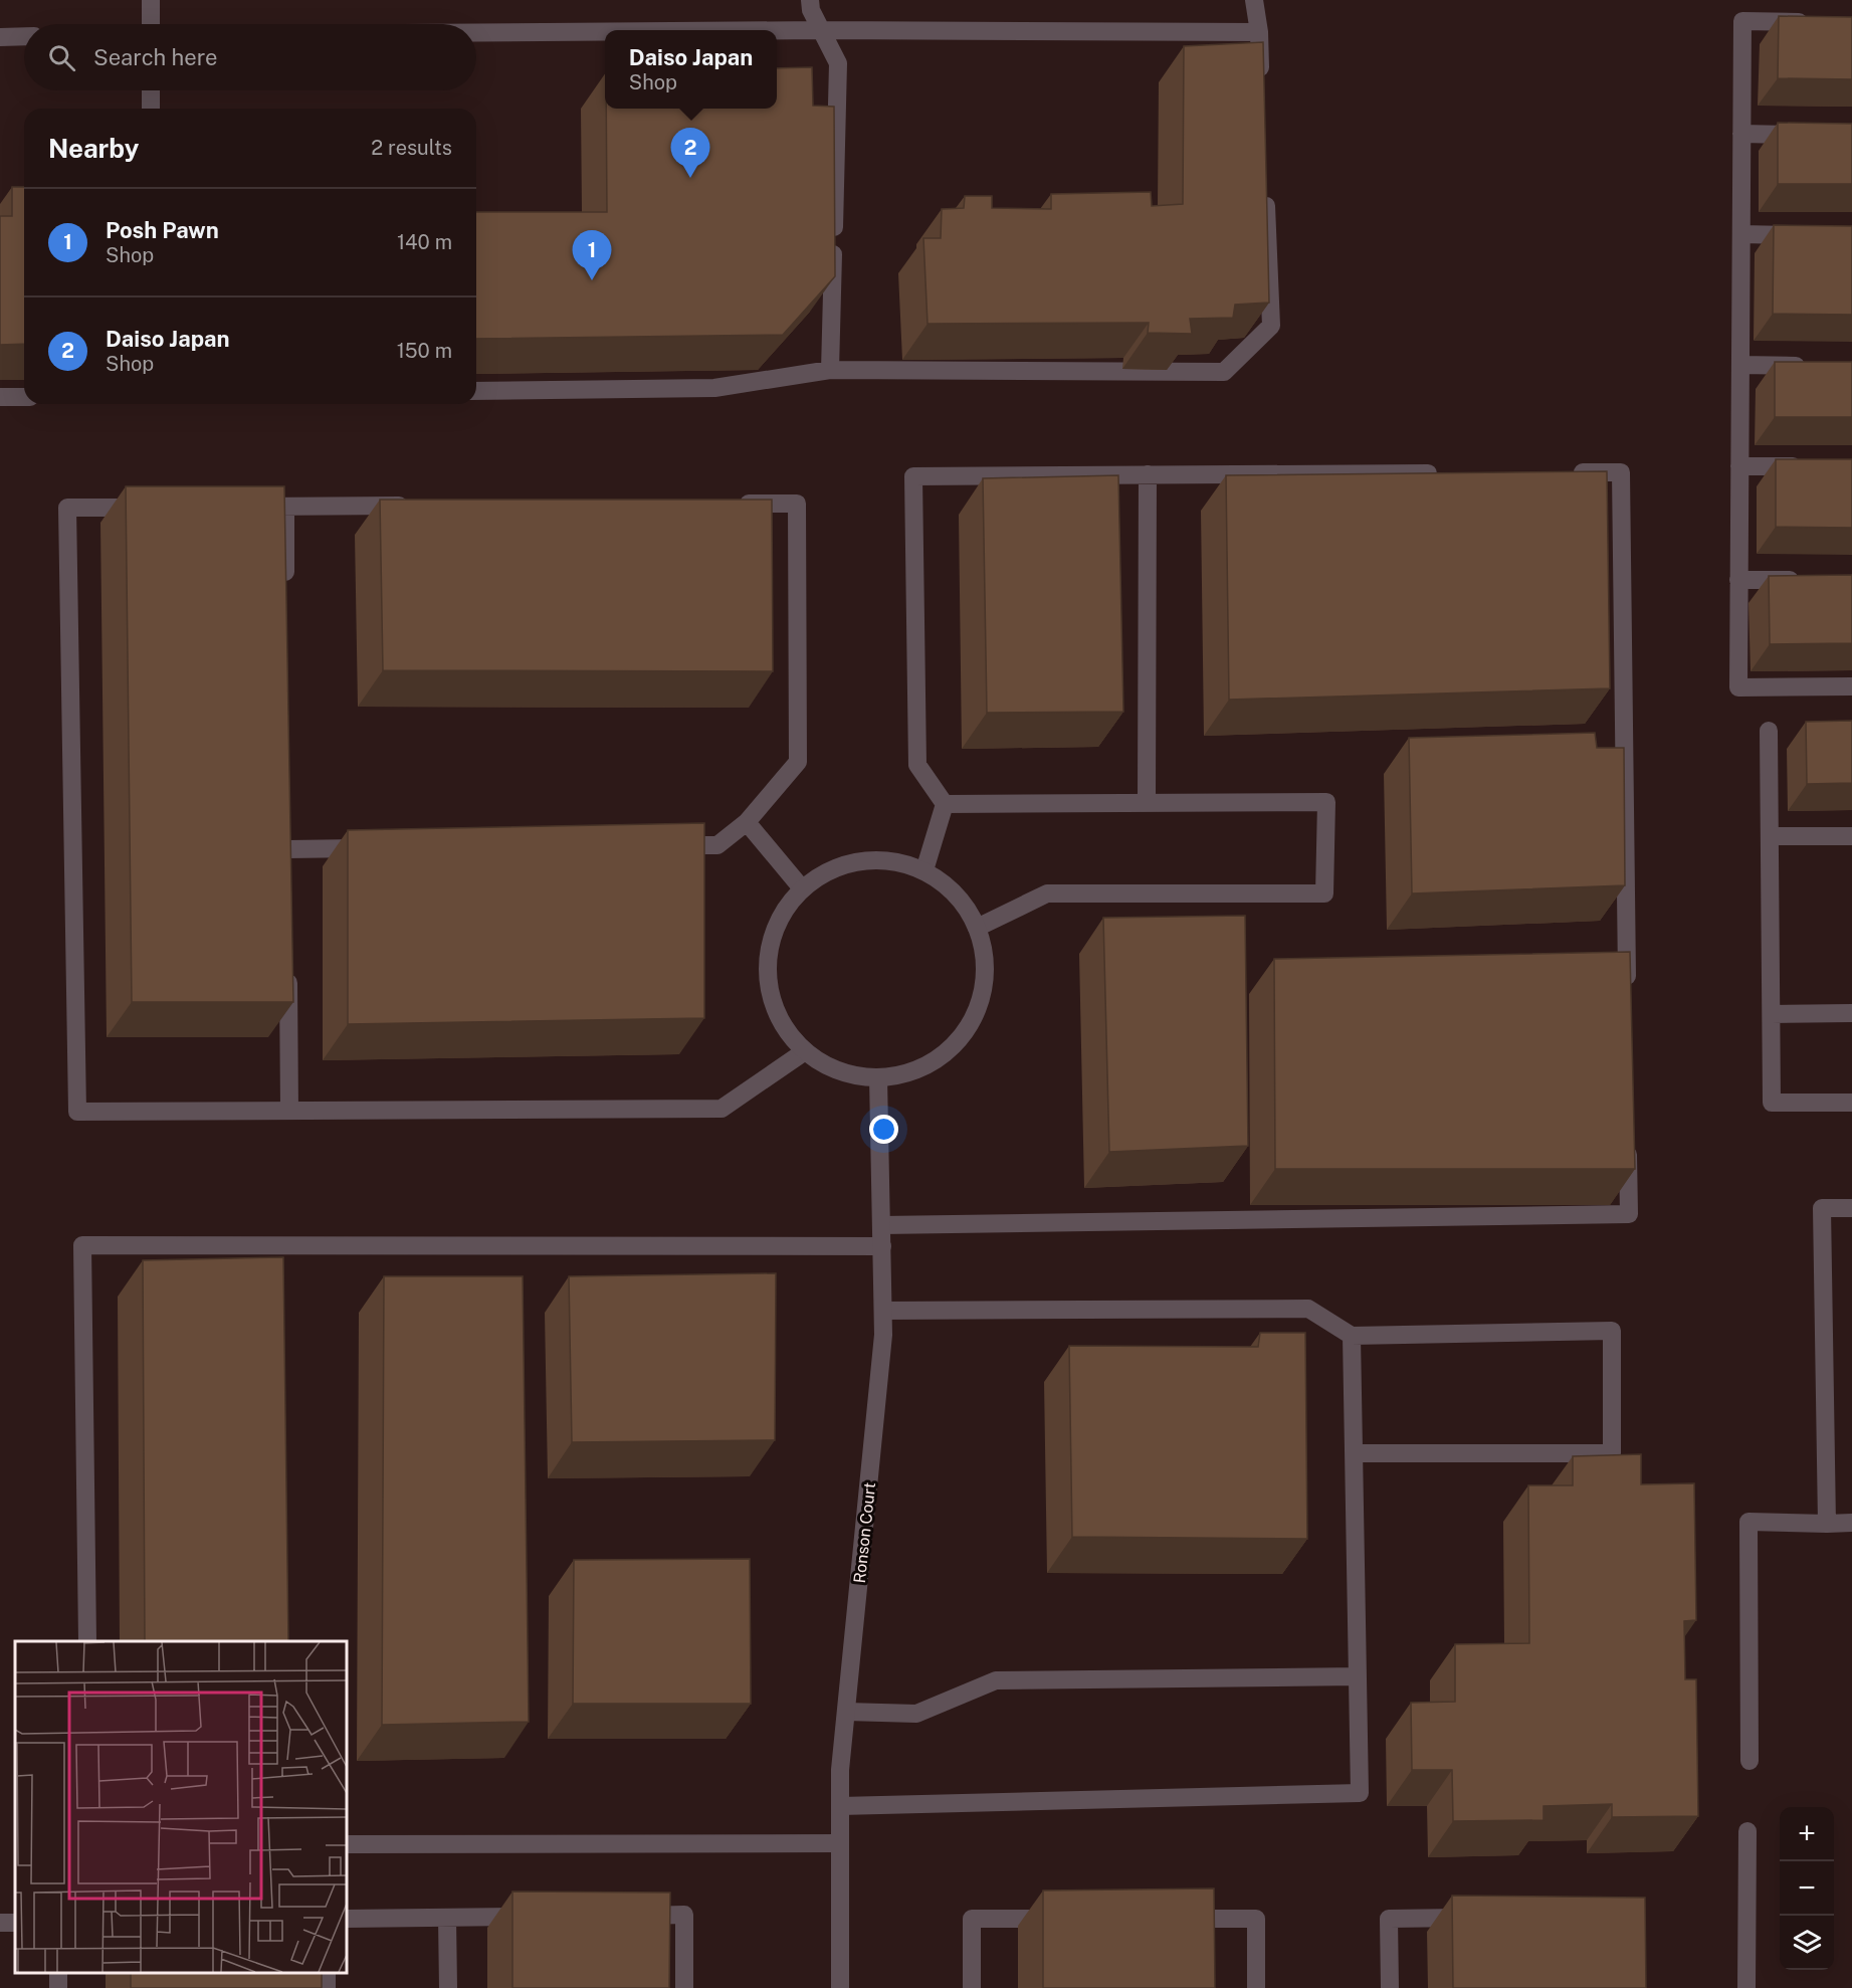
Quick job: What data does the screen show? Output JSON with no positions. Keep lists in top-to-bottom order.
{
  "streets": {
    "street": ["Ronson Court"]
  },
  "page": {
    "search": "Search here",
    "popup": ["Daiso Japan", "Shop"],
    "heading": ["Nearby", "2 results"],
    "pins": ["2", "1"],
    "list": [
      {
        "mark": "1",
        "name": "Posh Pawn",
        "note": "Shop",
        "value": "140 m"
      },
      {
        "mark": "2",
        "name": "Daiso Japan",
        "note": "Shop",
        "value": "150 m"
      }
    ],
    "map_buttons": ["+", "−"]
  }
}
